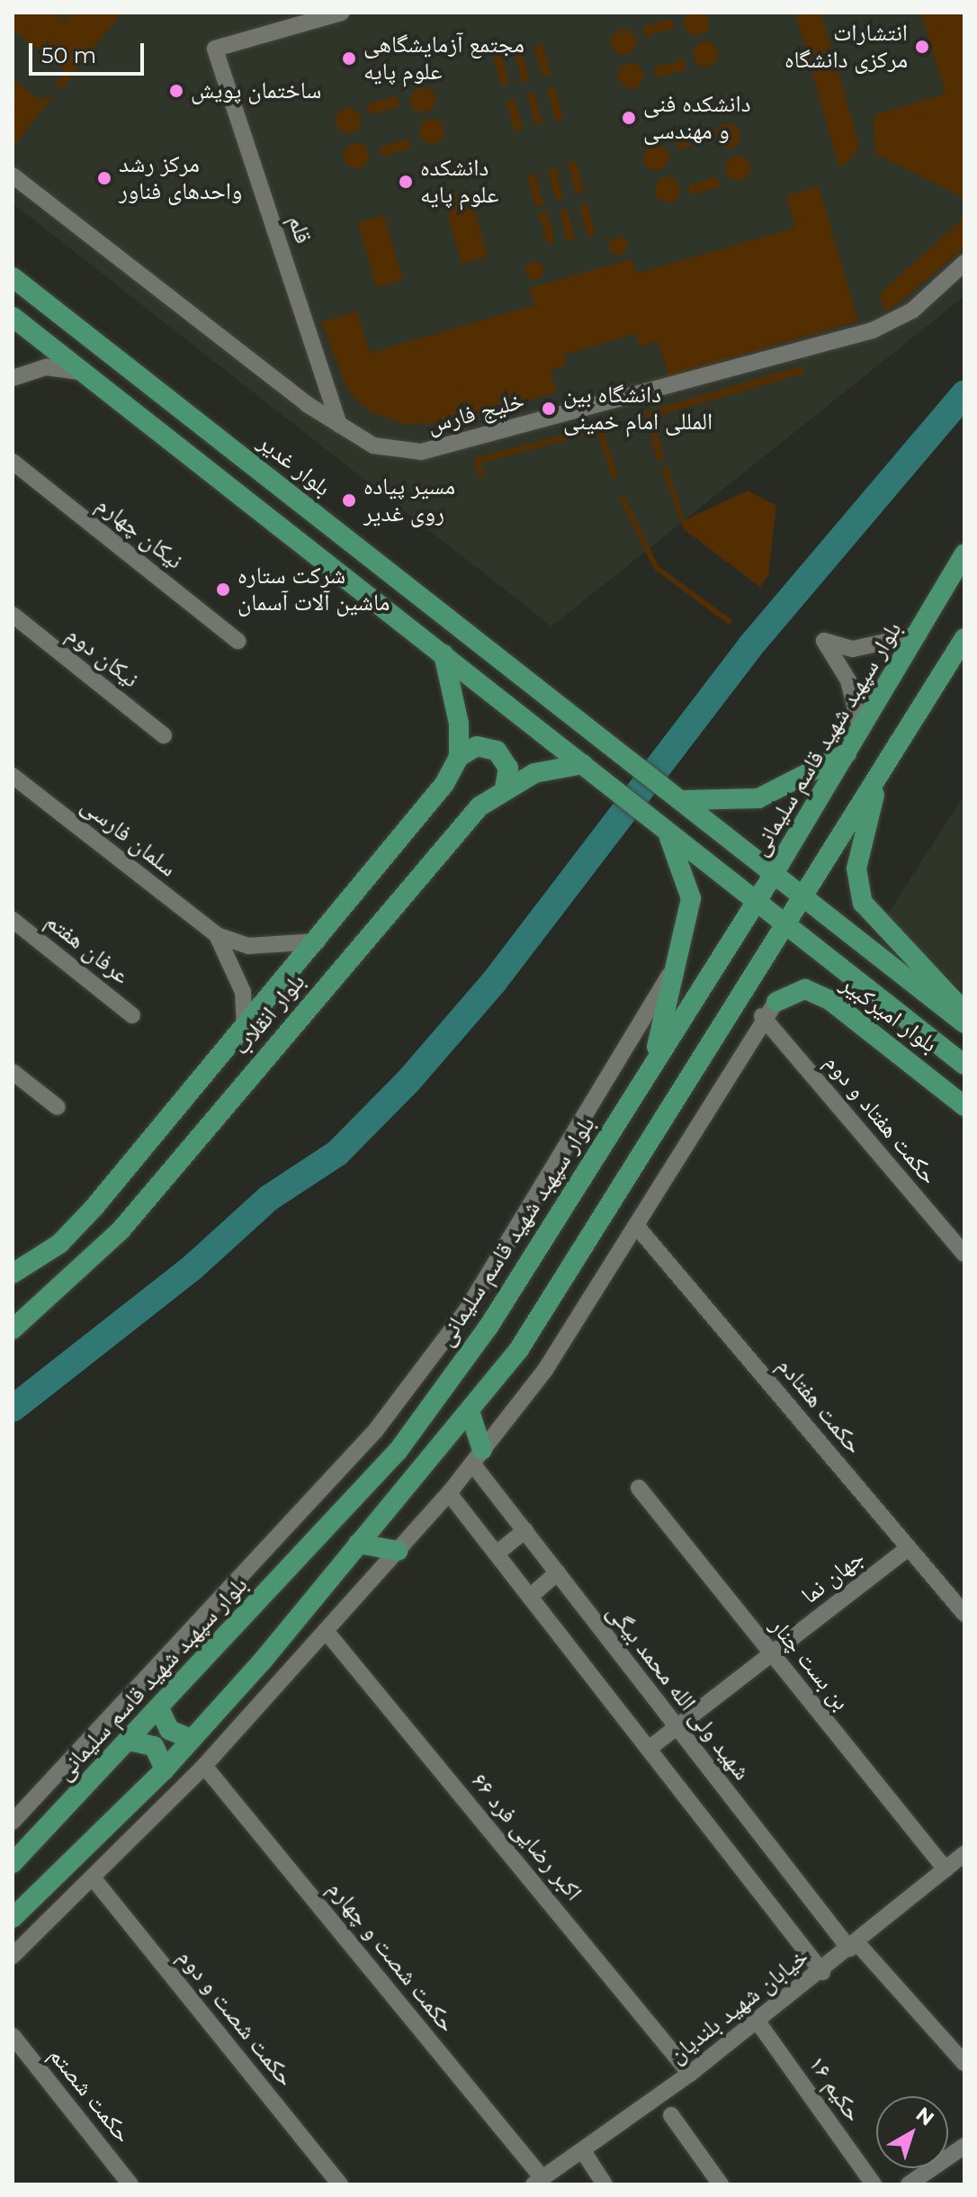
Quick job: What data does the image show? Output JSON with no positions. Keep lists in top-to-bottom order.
{
  "streets": {
    "main road": [
      "بلوار غدیر",
      "بلوار سپهبد شهید قاسم سلیمانی",
      "بلوار انقلاب",
      "بلوار امیرکبیر"
    ],
    "street": [
      "قلم",
      "خلیج فارس",
      "نیکان چهارم",
      "نیکان دوم",
      "سلمان فارسی",
      "عرفان هفتم",
      "حکمت هفتاد و دوم",
      "حکمت هفتادم",
      "جهان نما",
      "بن بست چنار",
      "شهید ولی الله محمد بیگی",
      "۶۶ اکبر رضایی فرد",
      "حکمت شصت و چهارم",
      "خیابان شهید بلندیان",
      "حکمت شصت و دوم",
      "حکیم ۱۶",
      "حکمت شصتم"
    ]
  },
  "crossings": [
    ["قلم", "خلیج فارس"],
    ["بلوار غدیر", "بلوار سپهبد شهید قاسم سلیمانی"],
    ["بلوار غدیر", "بلوار امیرکبیر"],
    ["بلوار سپهبد شهید قاسم سلیمانی", "بلوار امیرکبیر"],
    ["سلمان فارسی", "بلوار انقلاب"],
    ["بلوار امیرکبیر", "حکمت هفتاد و دوم"],
    ["حکمت هفتادم", "جهان نما"],
    ["جهان نما", "بن بست چنار"],
    ["جهان نما", "شهید ولی الله محمد بیگی"],
    ["بن بست چنار", "خیابان شهید بلندیان"],
    ["شهید ولی الله محمد بیگی", "خیابان شهید بلندیان"],
    ["۶۶ اکبر رضایی فرد", "خیابان شهید بلندیان"],
    ["حکمت شصت و چهارم", "خیابان شهید بلندیان"],
    ["خیابان شهید بلندیان", "حکیم ۱۶"]
  ],
  "places": [
    "انتشارات مرکزی دانشگاه",
    "مجتمع آزمایشگاهی علوم پایه",
    "ساختمان پویش",
    "دانشکده فنی و مهندسی",
    "مرکز رشد واحدهای فناور",
    "دانشکده علوم پایه",
    "دانشگاه بین المللی امام خمینی",
    "مسیر پیاده روی غدیر",
    "شرکت ستاره ماشین آلات آسمان"
  ],
  "scale_bar": "50 m",
  "north": "top right"
}
